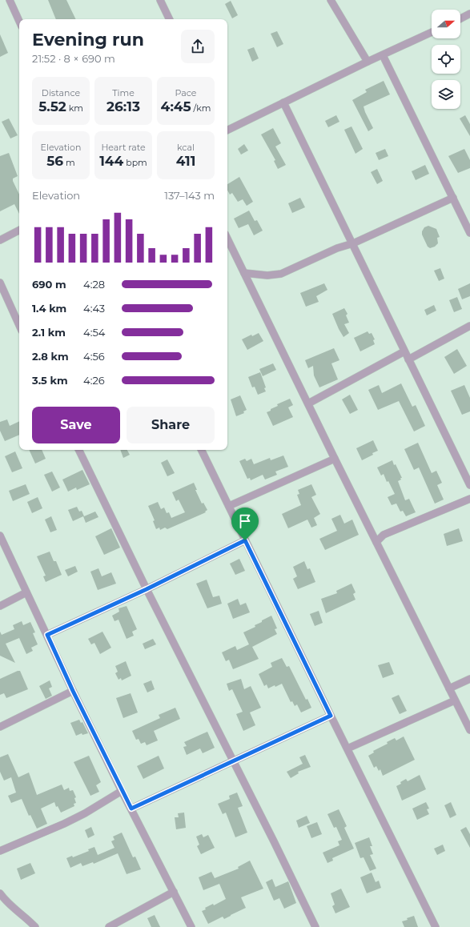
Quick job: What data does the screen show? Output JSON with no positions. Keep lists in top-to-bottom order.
{
  "north": "right",
  "page": {
    "heading": ["Evening run", "21:52 · 8 × 690 m"],
    "stats": [
      ["Distance", "5.52 km"],
      ["Time", "26:13"],
      ["Pace", "4:45 /km"],
      ["Elevation", "56 m"],
      ["Heart rate", "144 bpm"],
      ["kcal", "411"]
    ],
    "chart": ["Elevation", "137–143 m"],
    "list": [
      {
        "name": "690 m",
        "note": "4:28"
      },
      {
        "name": "1.4 km",
        "note": "4:43"
      },
      {
        "name": "2.1 km",
        "note": "4:54"
      },
      {
        "name": "2.8 km",
        "note": "4:56"
      },
      {
        "name": "3.5 km",
        "note": "4:26"
      }
    ],
    "buttons": ["Save", "Share"]
  }
}
